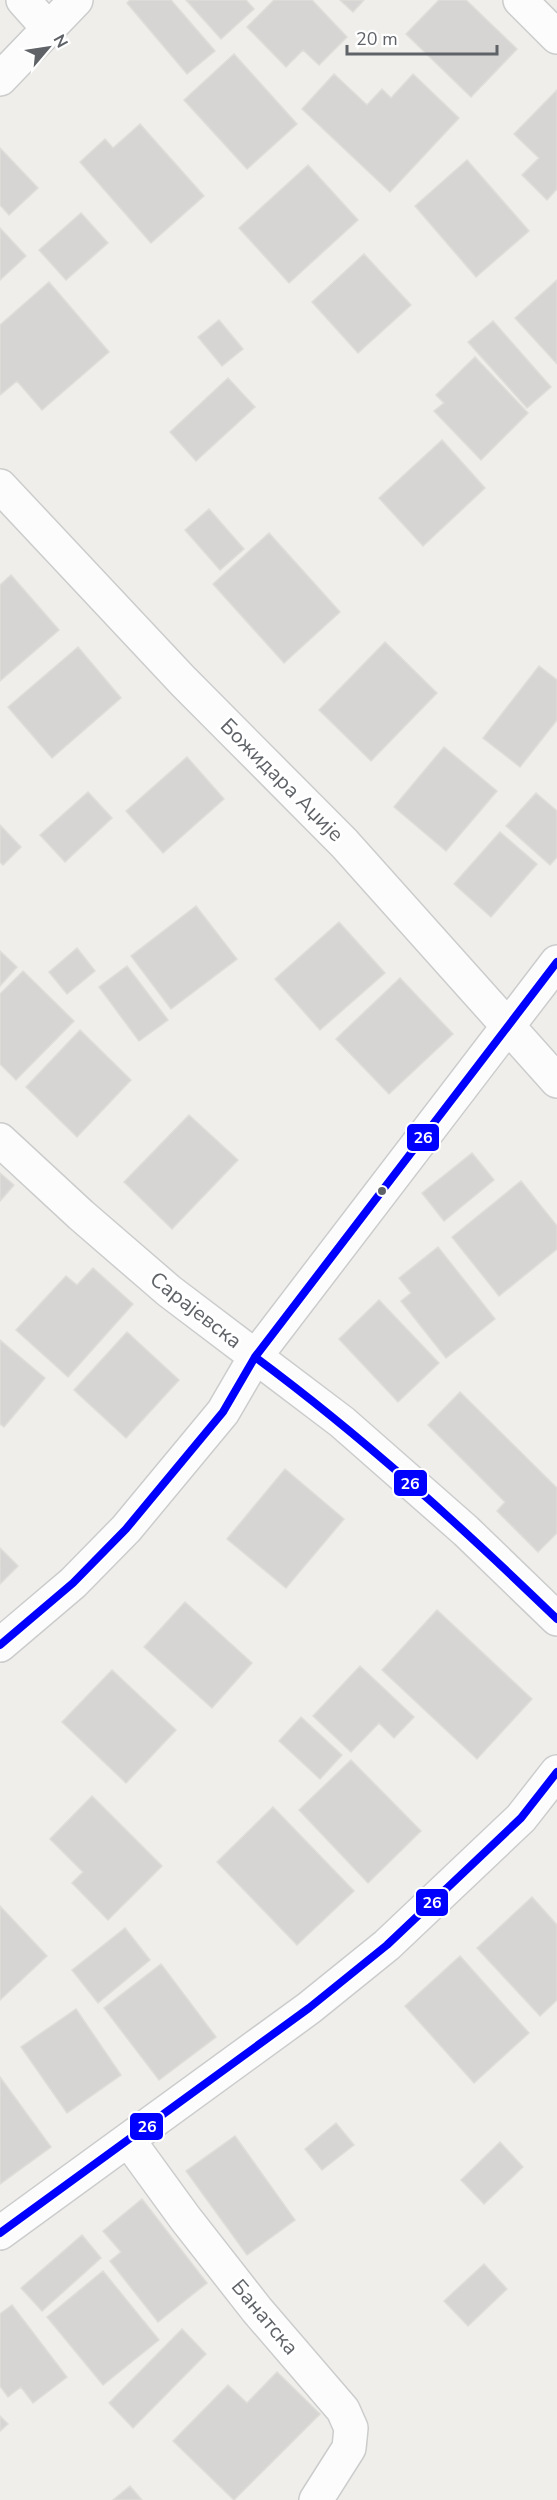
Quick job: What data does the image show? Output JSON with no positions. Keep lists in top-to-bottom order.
{
  "streets": {
    "street": ["Божидара Аџије", "Сарајевска", "Банатска"]
  },
  "lines": ["transit line 26"],
  "scale_bar": "20 m",
  "north": "top right"
}
